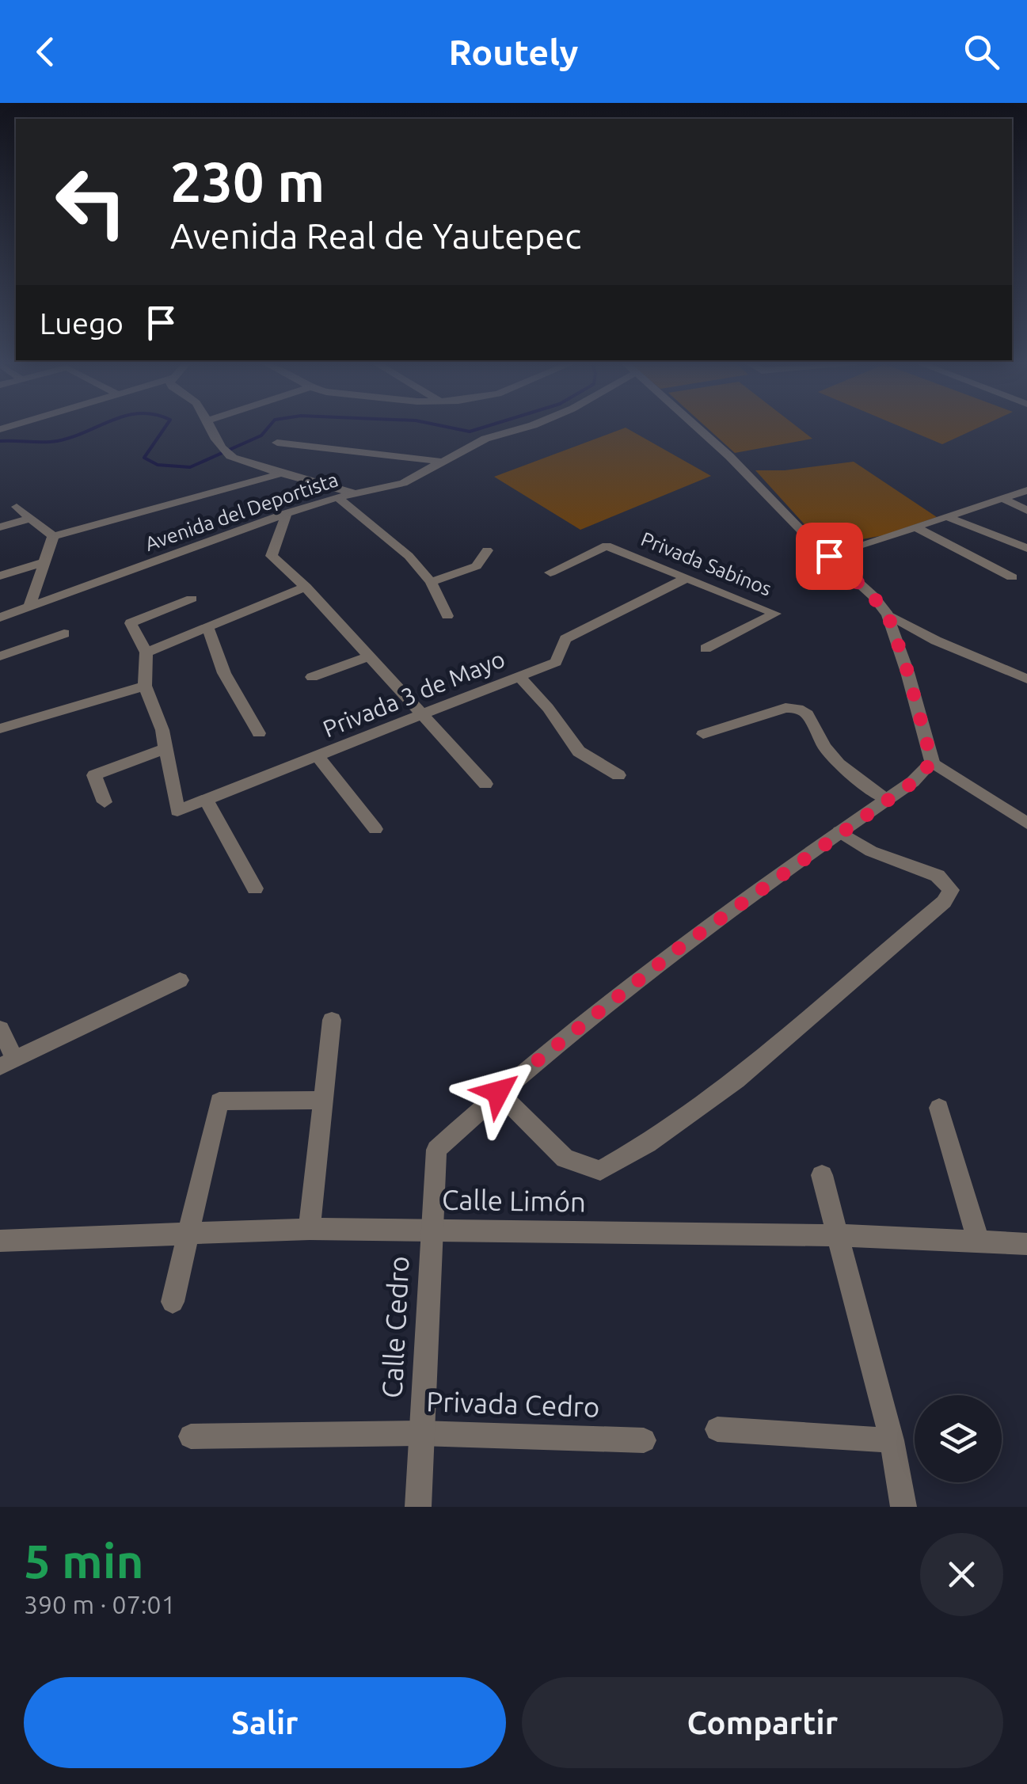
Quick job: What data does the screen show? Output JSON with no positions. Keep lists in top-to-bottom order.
{
  "streets": {
    "street": [
      "Avenida del Deportista",
      "Privada Sabinos",
      "Privada 3 de Mayo",
      "Calle Limón",
      "Calle Cedro",
      "Privada Cedro"
    ]
  },
  "crossings": [
    ["Privada Sabinos", "Privada 3 de Mayo"],
    ["Calle Limón", "Calle Cedro"],
    ["Calle Cedro", "Privada Cedro"]
  ],
  "page": {
    "header": "Routely",
    "turn": ["230 m", "Avenida Real de Yautepec"],
    "then": "Luego",
    "heading": ["5 min", "390 m · 07:01"],
    "buttons": ["Salir", "Compartir"]
  }
}
